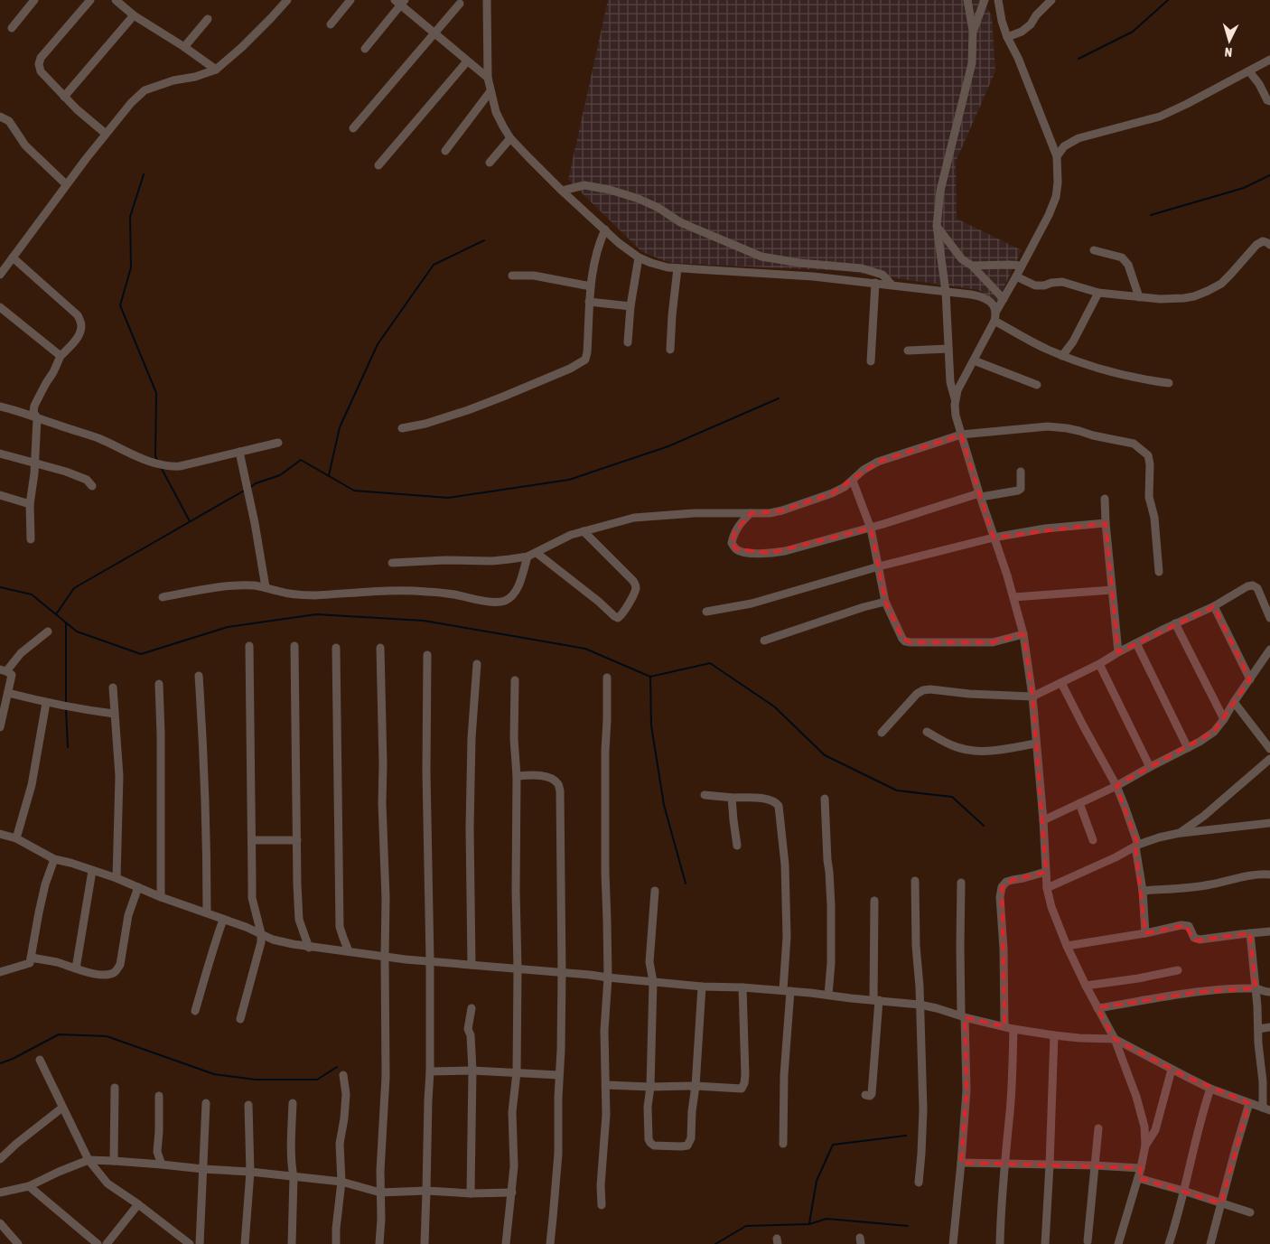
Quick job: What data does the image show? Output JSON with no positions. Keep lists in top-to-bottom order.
{
  "north": "bottom"
}
